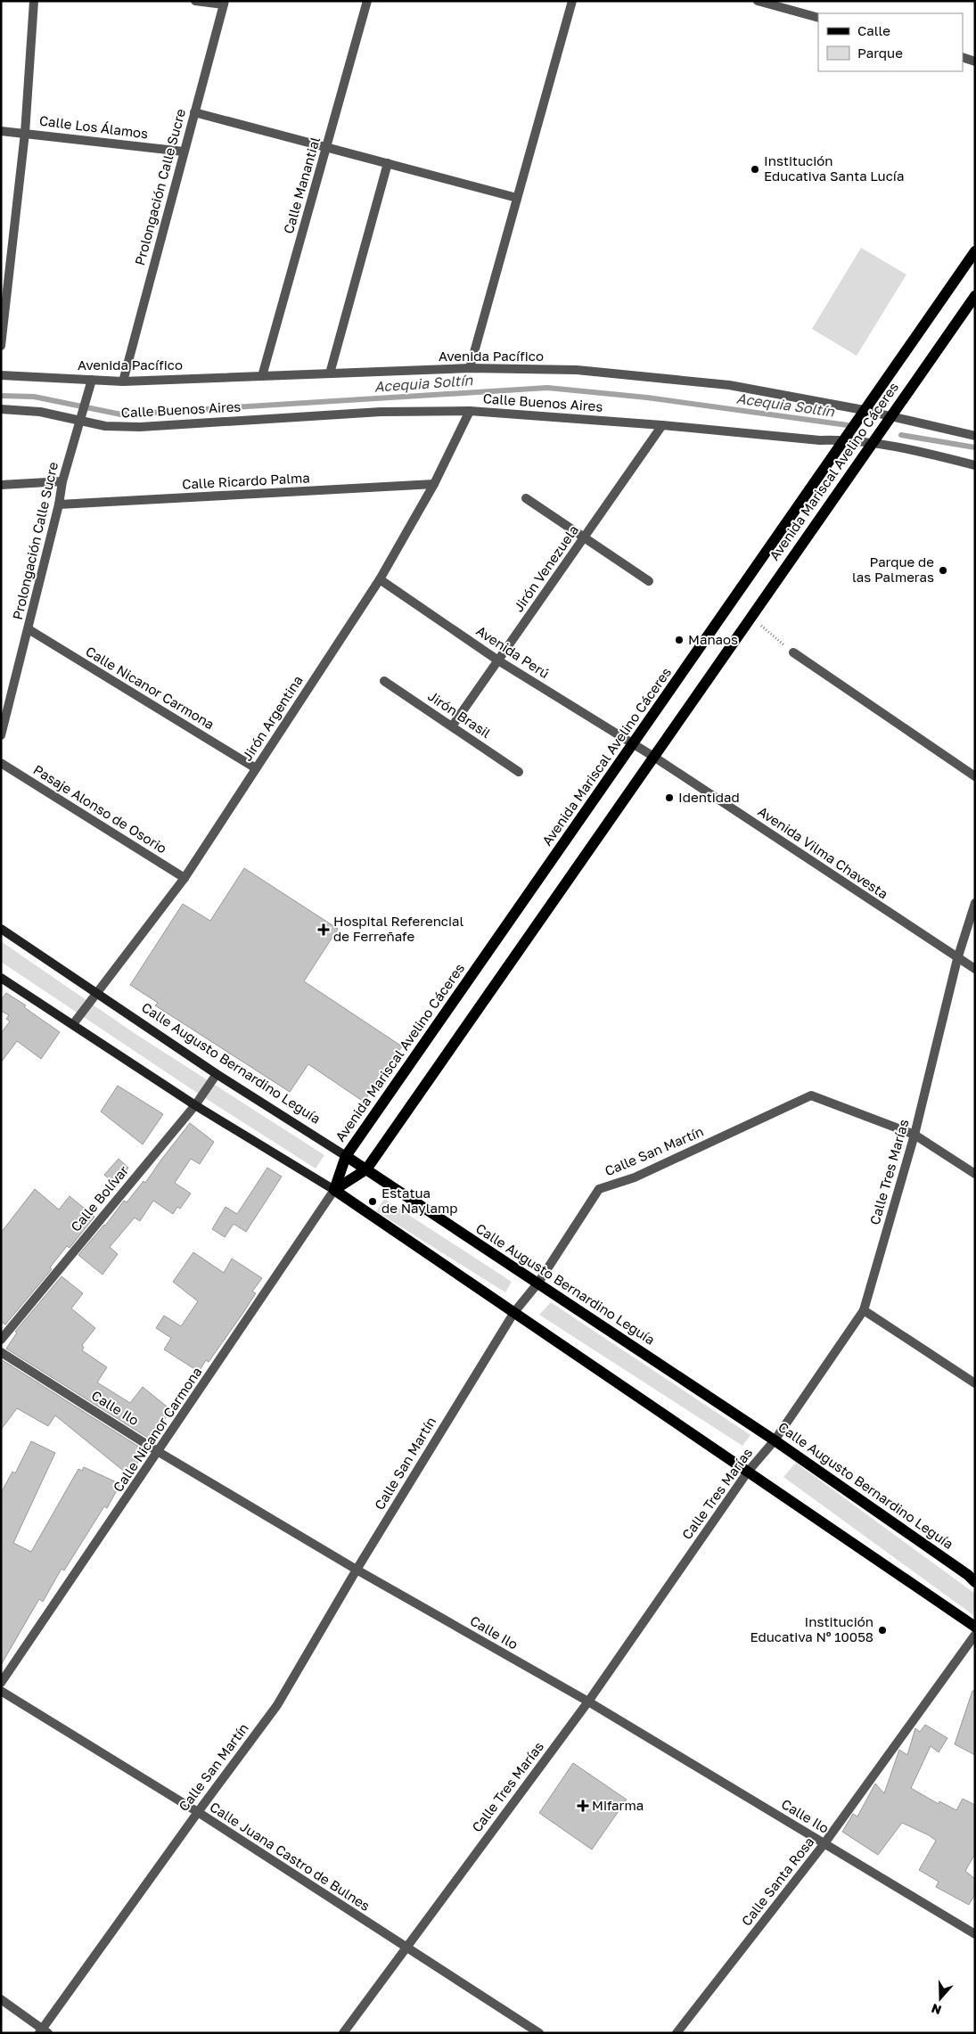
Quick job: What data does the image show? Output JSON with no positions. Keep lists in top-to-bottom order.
{
  "streets": {
    "main road": ["Avenida Mariscal Avelino Cáceres", "Calle Augusto Bernardino Leguía"],
    "street": [
      "Calle Los Álamos",
      "Calle Manantial",
      "Prolongación Calle Sucre",
      "Avenida Pacífico",
      "Calle Buenos Aires",
      "Calle Ricardo Palma",
      "Jirón Venezuela",
      "Avenida Perú",
      "Calle Nicanor Carmona",
      "Jirón Brasil",
      "Jirón Argentina",
      "Pasaje Alonso de Osorio",
      "Avenida Vilma Chavesta",
      "Calle San Martín",
      "Calle Tres Marías",
      "Calle Bolívar",
      "Calle Ilo",
      "Calle Juana Castro de Bulnes",
      "Calle Santa Rosa"
    ]
  },
  "crossings": [
    ["Calle Los Álamos", "Prolongación Calle Sucre"],
    ["Calle Manantial", "Avenida Pacífico"],
    ["Prolongación Calle Sucre", "Avenida Pacífico"],
    ["Prolongación Calle Sucre", "Calle Buenos Aires"],
    ["Prolongación Calle Sucre", "Calle Ricardo Palma"],
    ["Prolongación Calle Sucre", "Calle Nicanor Carmona"],
    ["Avenida Pacífico", "Avenida Mariscal Avelino Cáceres"],
    ["Calle Buenos Aires", "Avenida Mariscal Avelino Cáceres"],
    ["Calle Buenos Aires", "Jirón Venezuela"],
    ["Calle Buenos Aires", "Jirón Argentina"],
    ["Avenida Mariscal Avelino Cáceres", "Avenida Perú"],
    ["Avenida Mariscal Avelino Cáceres", "Calle Nicanor Carmona"],
    ["Avenida Mariscal Avelino Cáceres", "Avenida Vilma Chavesta"],
    ["Avenida Mariscal Avelino Cáceres", "Calle Augusto Bernardino Leguía"],
    ["Calle Ricardo Palma", "Jirón Argentina"],
    ["Jirón Venezuela", "Avenida Perú"],
    ["Jirón Venezuela", "Jirón Brasil"],
    ["Avenida Perú", "Jirón Argentina"],
    ["Avenida Perú", "Avenida Vilma Chavesta"],
    ["Calle Nicanor Carmona", "Jirón Argentina"],
    ["Calle Nicanor Carmona", "Calle Ilo"],
    ["Jirón Argentina", "Pasaje Alonso de Osorio"],
    ["Jirón Argentina", "Calle Augusto Bernardino Leguía"],
    ["Avenida Vilma Chavesta", "Calle Tres Marías"],
    ["Calle Augusto Bernardino Leguía", "Calle San Martín"],
    ["Calle Augusto Bernardino Leguía", "Calle Tres Marías"],
    ["Calle Augusto Bernardino Leguía", "Calle Bolívar"],
    ["Calle San Martín", "Calle Tres Marías"],
    ["Calle San Martín", "Calle Ilo"],
    ["Calle San Martín", "Calle Juana Castro de Bulnes"],
    ["Calle Tres Marías", "Calle Ilo"],
    ["Calle Tres Marías", "Calle Juana Castro de Bulnes"],
    ["Calle Ilo", "Calle Santa Rosa"]
  ],
  "water": ["Acequia Soltín"],
  "places": {
    "other": [
      "Institución Educativa Santa Lucía",
      "Parque de las Palmeras",
      "Manaos",
      "Identidad",
      "Estatua de Naylamp",
      "Institución Educativa Nº 10058"
    ],
    "health": ["Hospital Referencial de Ferreñafe", "Mifarma"]
  },
  "legend": ["Calle", "Parque"],
  "north": "bottom"
}
